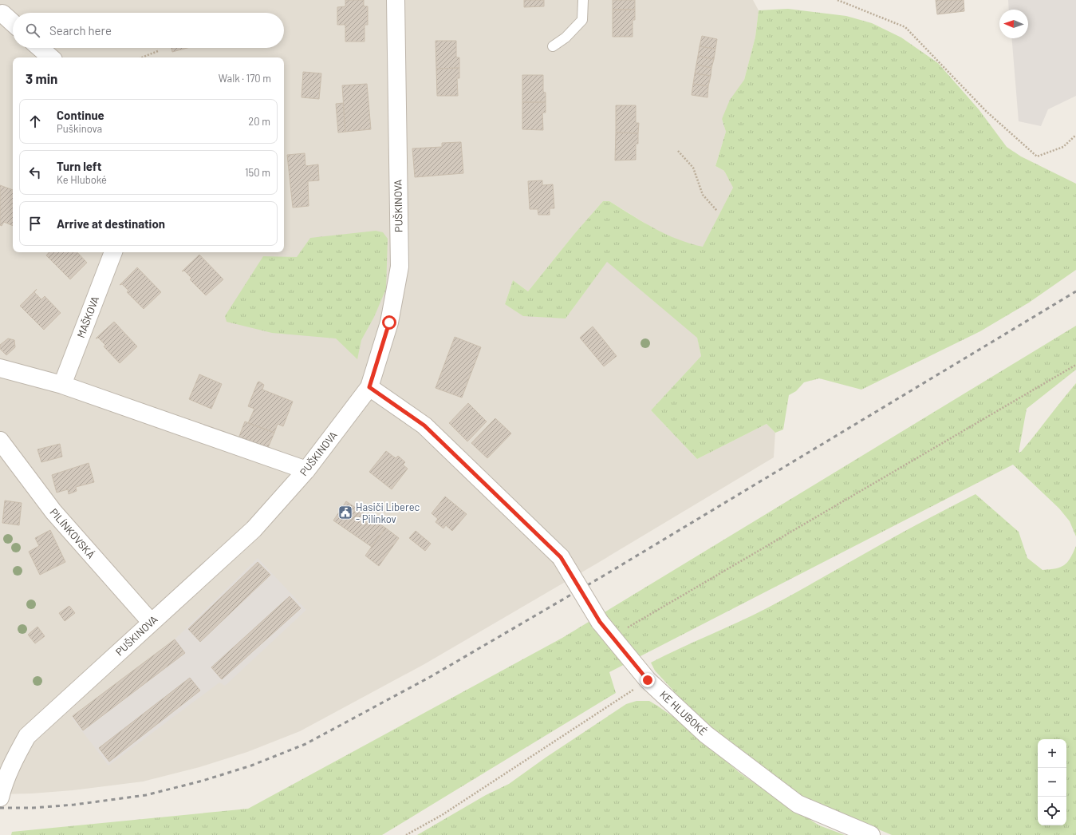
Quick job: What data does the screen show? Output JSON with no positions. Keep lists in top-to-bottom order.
{
  "streets": {
    "street": [
      "PUŠKINOVA",
      "MAŠKOVA",
      "PILÍNKOVSKÁ",
      "KE HLUBOKÉ"
    ]
  },
  "crossings": [
    ["PUŠKINOVA", "PILÍNKOVSKÁ"],
    ["PUŠKINOVA", "KE HLUBOKÉ"]
  ],
  "places": {
    "public building": ["Hasiči Liberec - Pilínkov"]
  },
  "north": "left",
  "page": {
    "search": "Search here",
    "heading": ["3 min", "Walk · 170 m"],
    "list": [
      ["Continue", "Puškinova", "20 m"],
      ["Turn left", "Ke Hluboké", "150 m"],
      "Arrive at destination"
    ],
    "map_buttons": ["+", "−"]
  }
}
